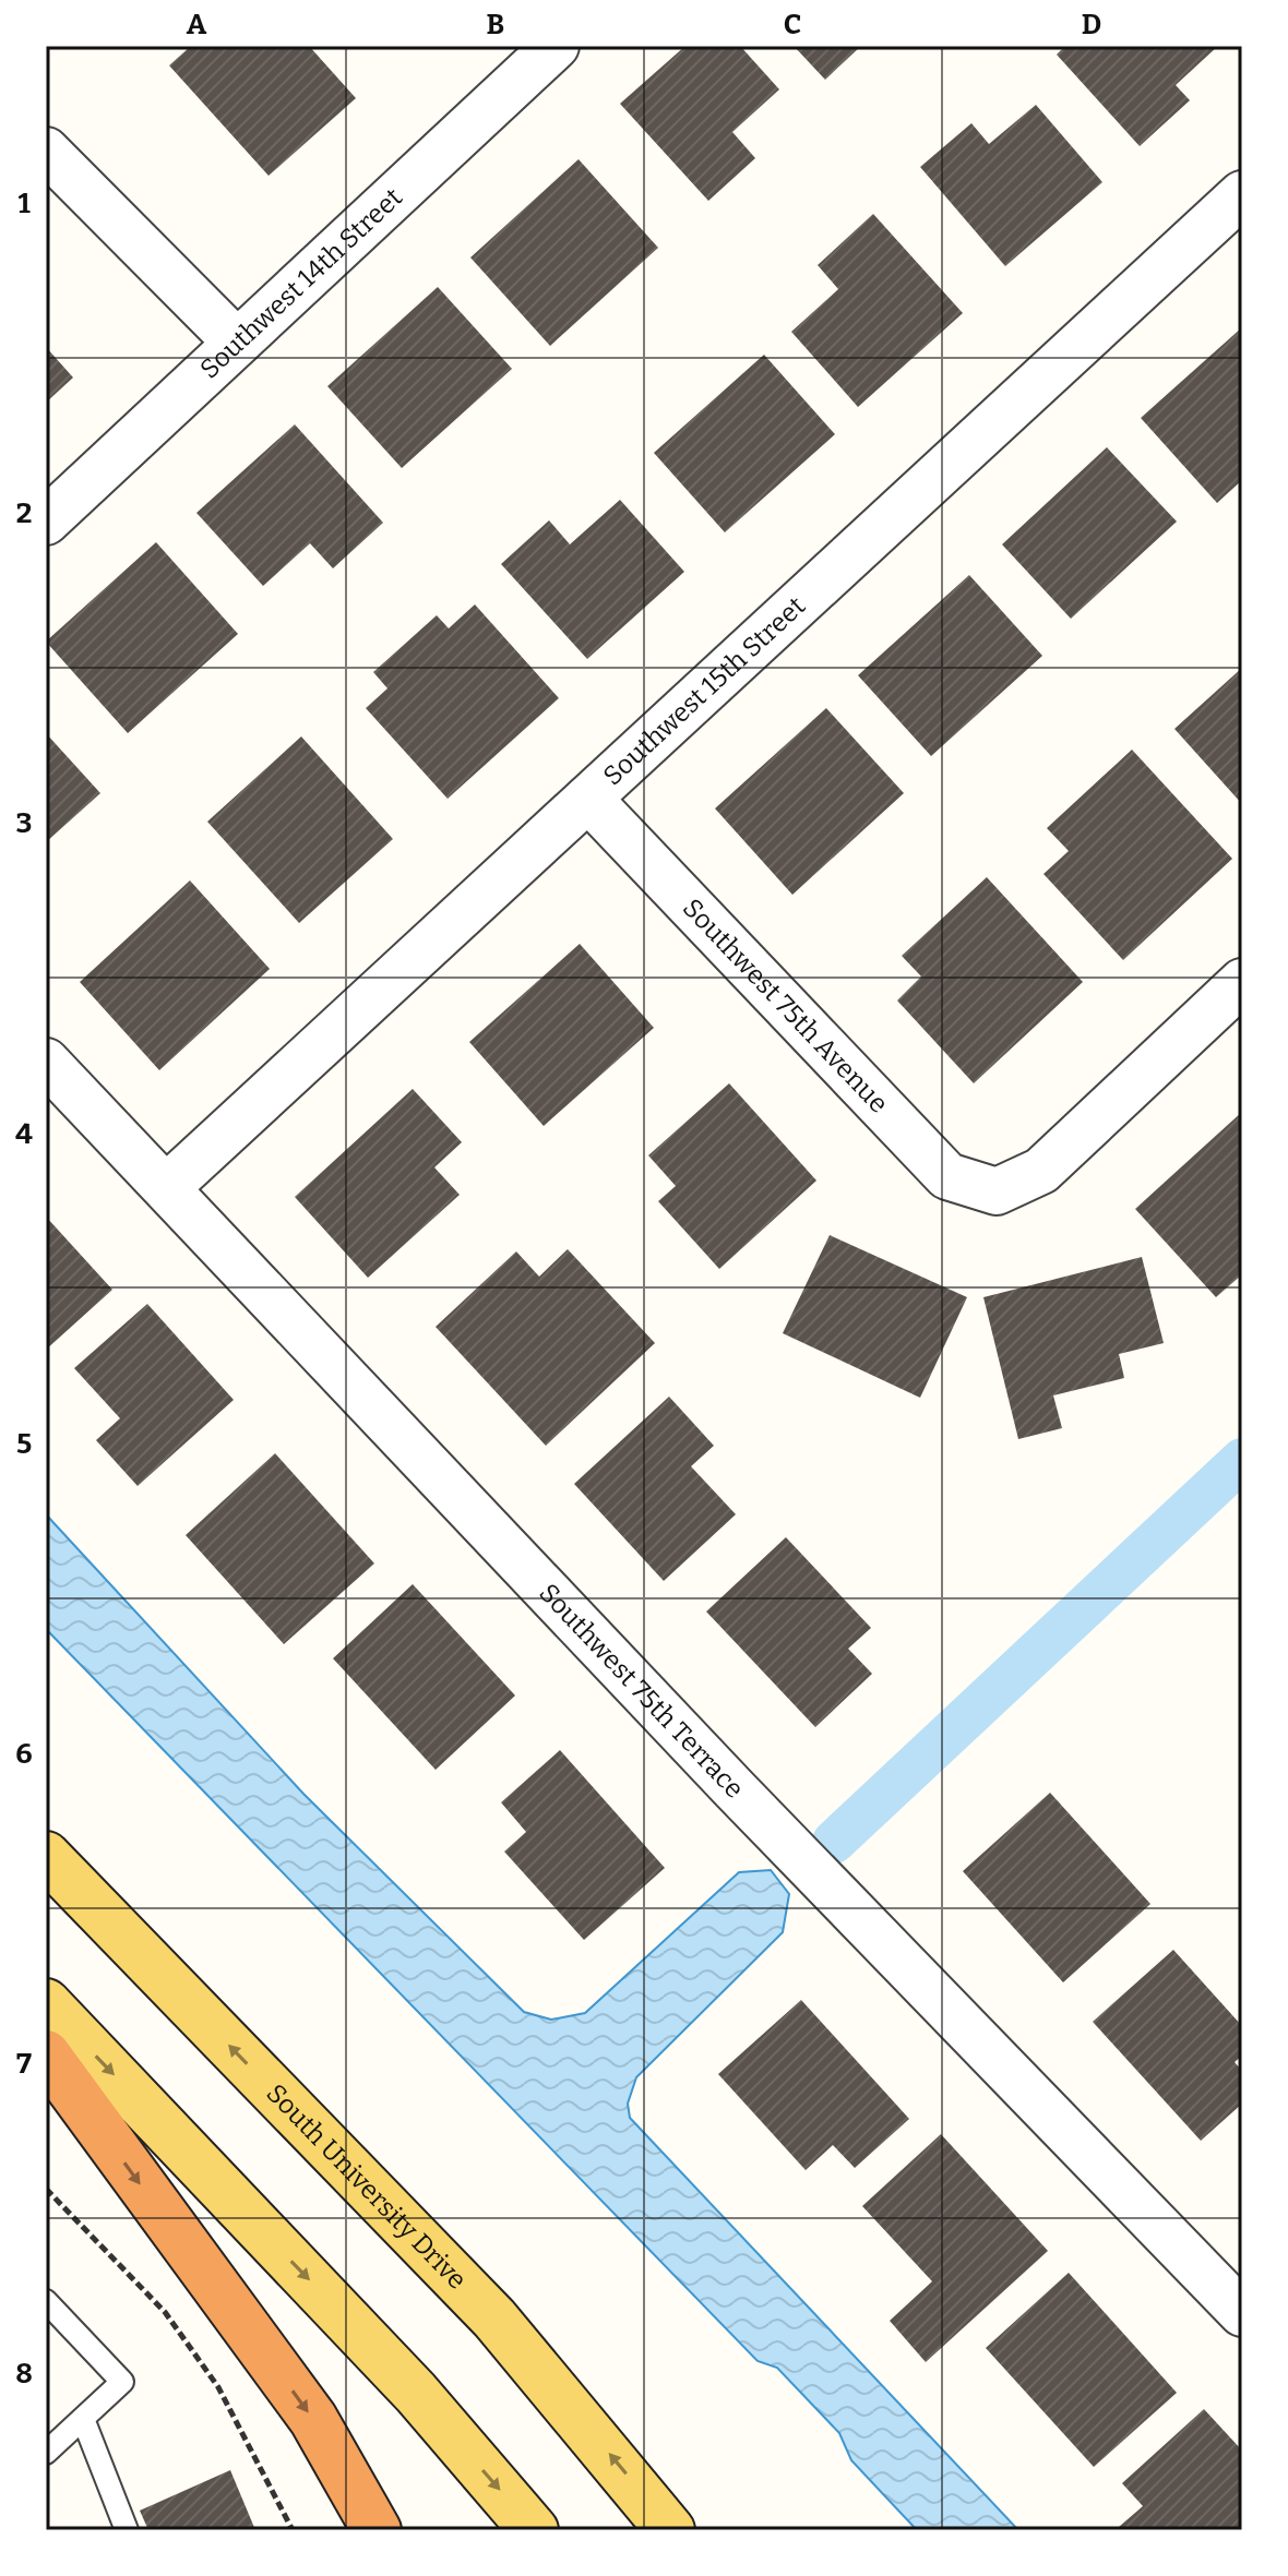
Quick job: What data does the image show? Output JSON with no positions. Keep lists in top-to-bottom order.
{
  "streets": {
    "main road": ["South University Drive"],
    "street": [
      "Southwest 14th Street",
      "Southwest 15th Street",
      "Southwest 75th Avenue",
      "Southwest 75th Terrace"
    ]
  },
  "crossings": [
    ["Southwest 15th Street", "Southwest 75th Avenue"],
    ["Southwest 15th Street", "Southwest 75th Terrace"]
  ],
  "grid": {
    "columns": [
      "A",
      "B",
      "C",
      "D"
    ],
    "rows": [
      "1",
      "2",
      "3",
      "4",
      "5",
      "6",
      "7",
      "8"
    ]
  }
}
